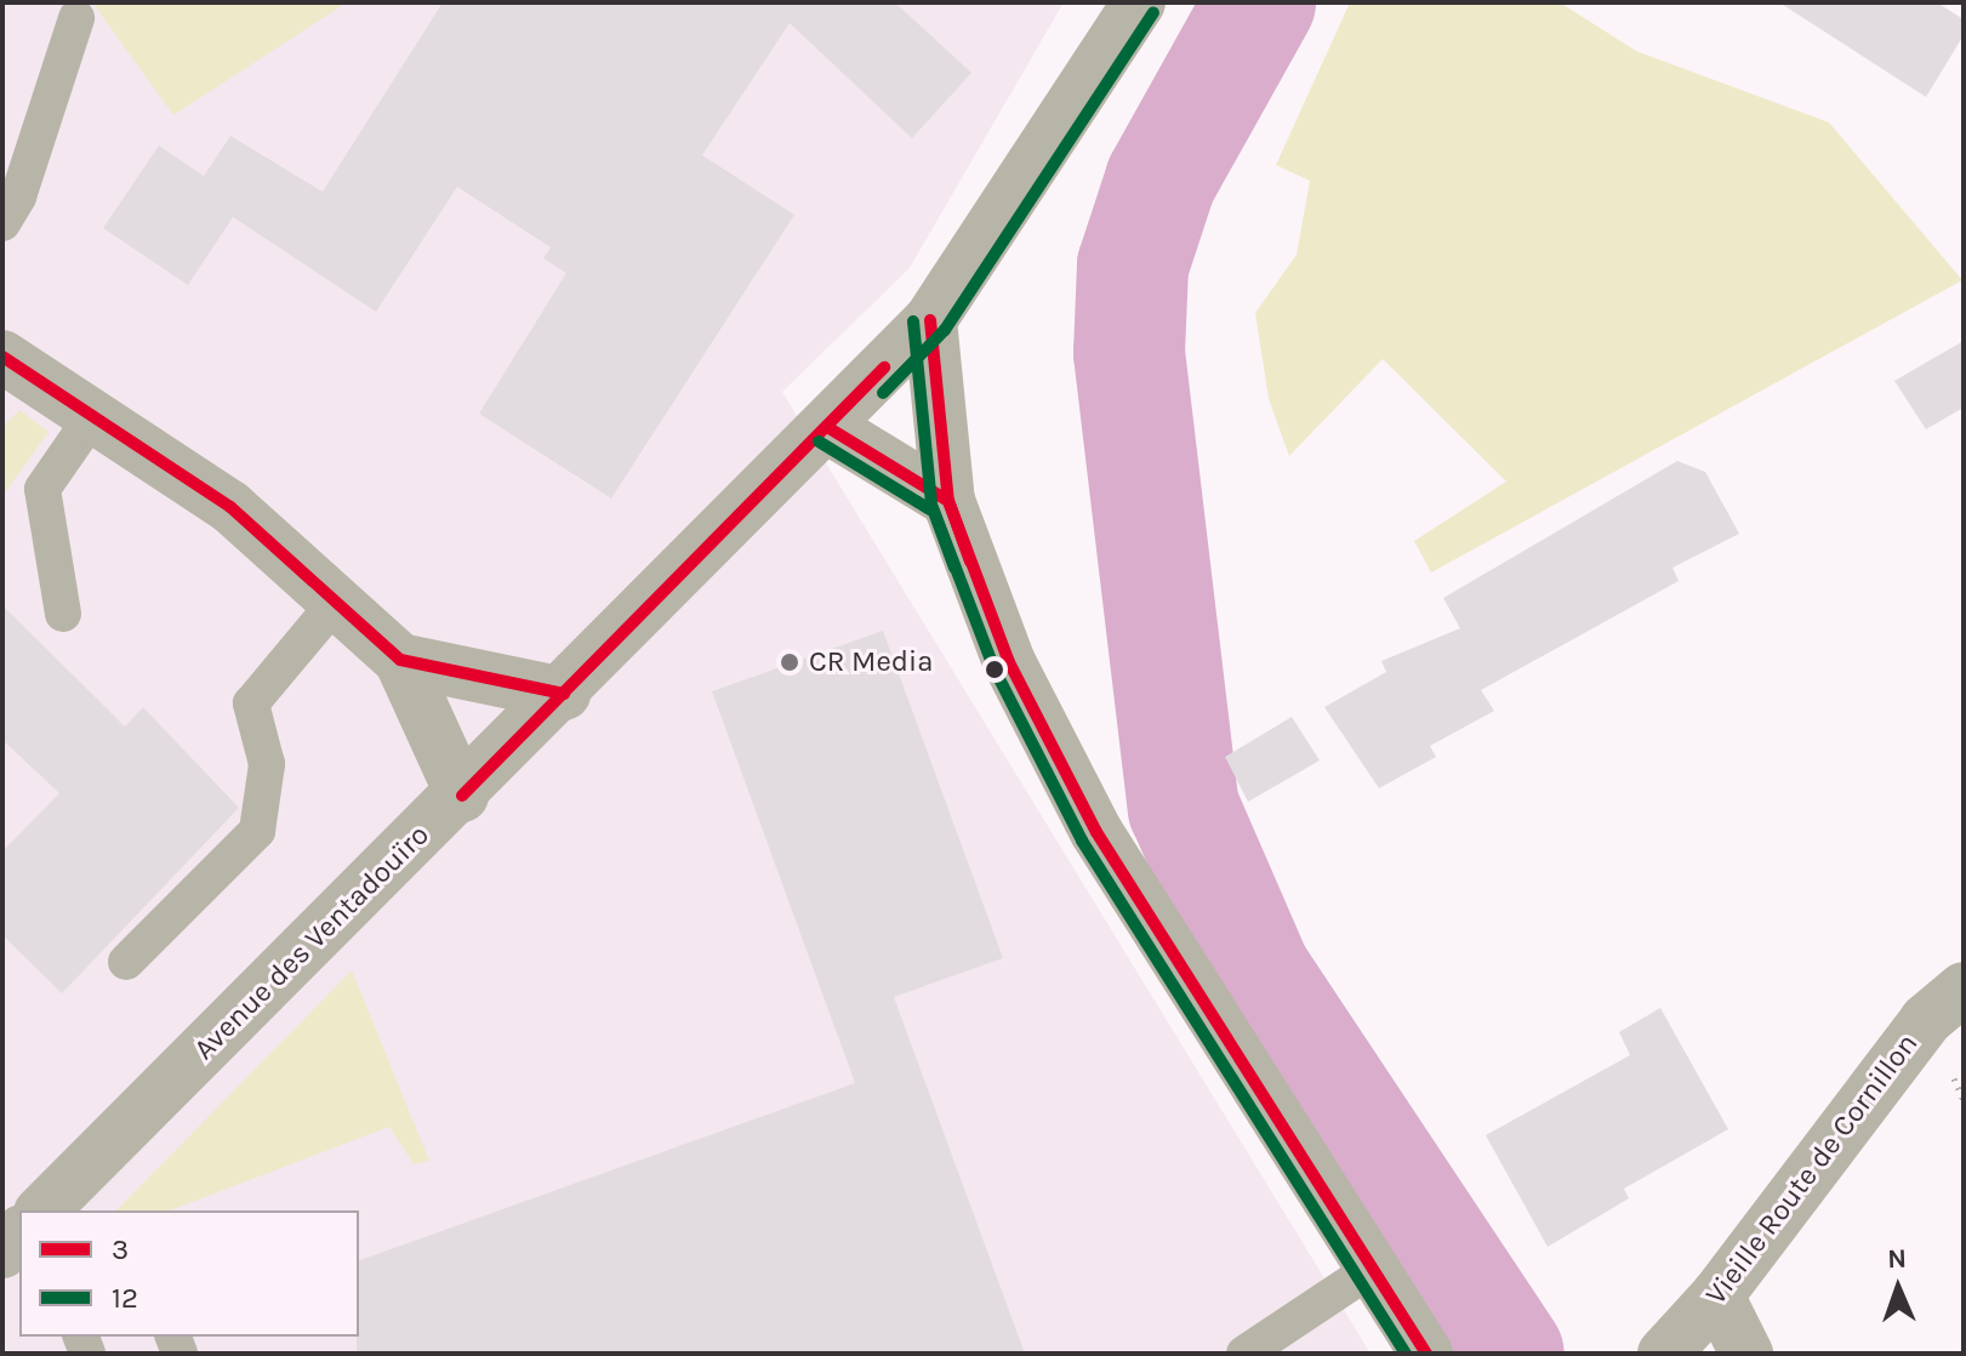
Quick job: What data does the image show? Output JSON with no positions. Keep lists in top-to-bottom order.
{
  "streets": {
    "street": ["Avenue des Ventadouïro", "Vieille Route de Cornillon"]
  },
  "places": ["CR Media"],
  "lines": ["transit line 12", "transit line 3"],
  "legend": ["3", "12"],
  "north": "top"
}
